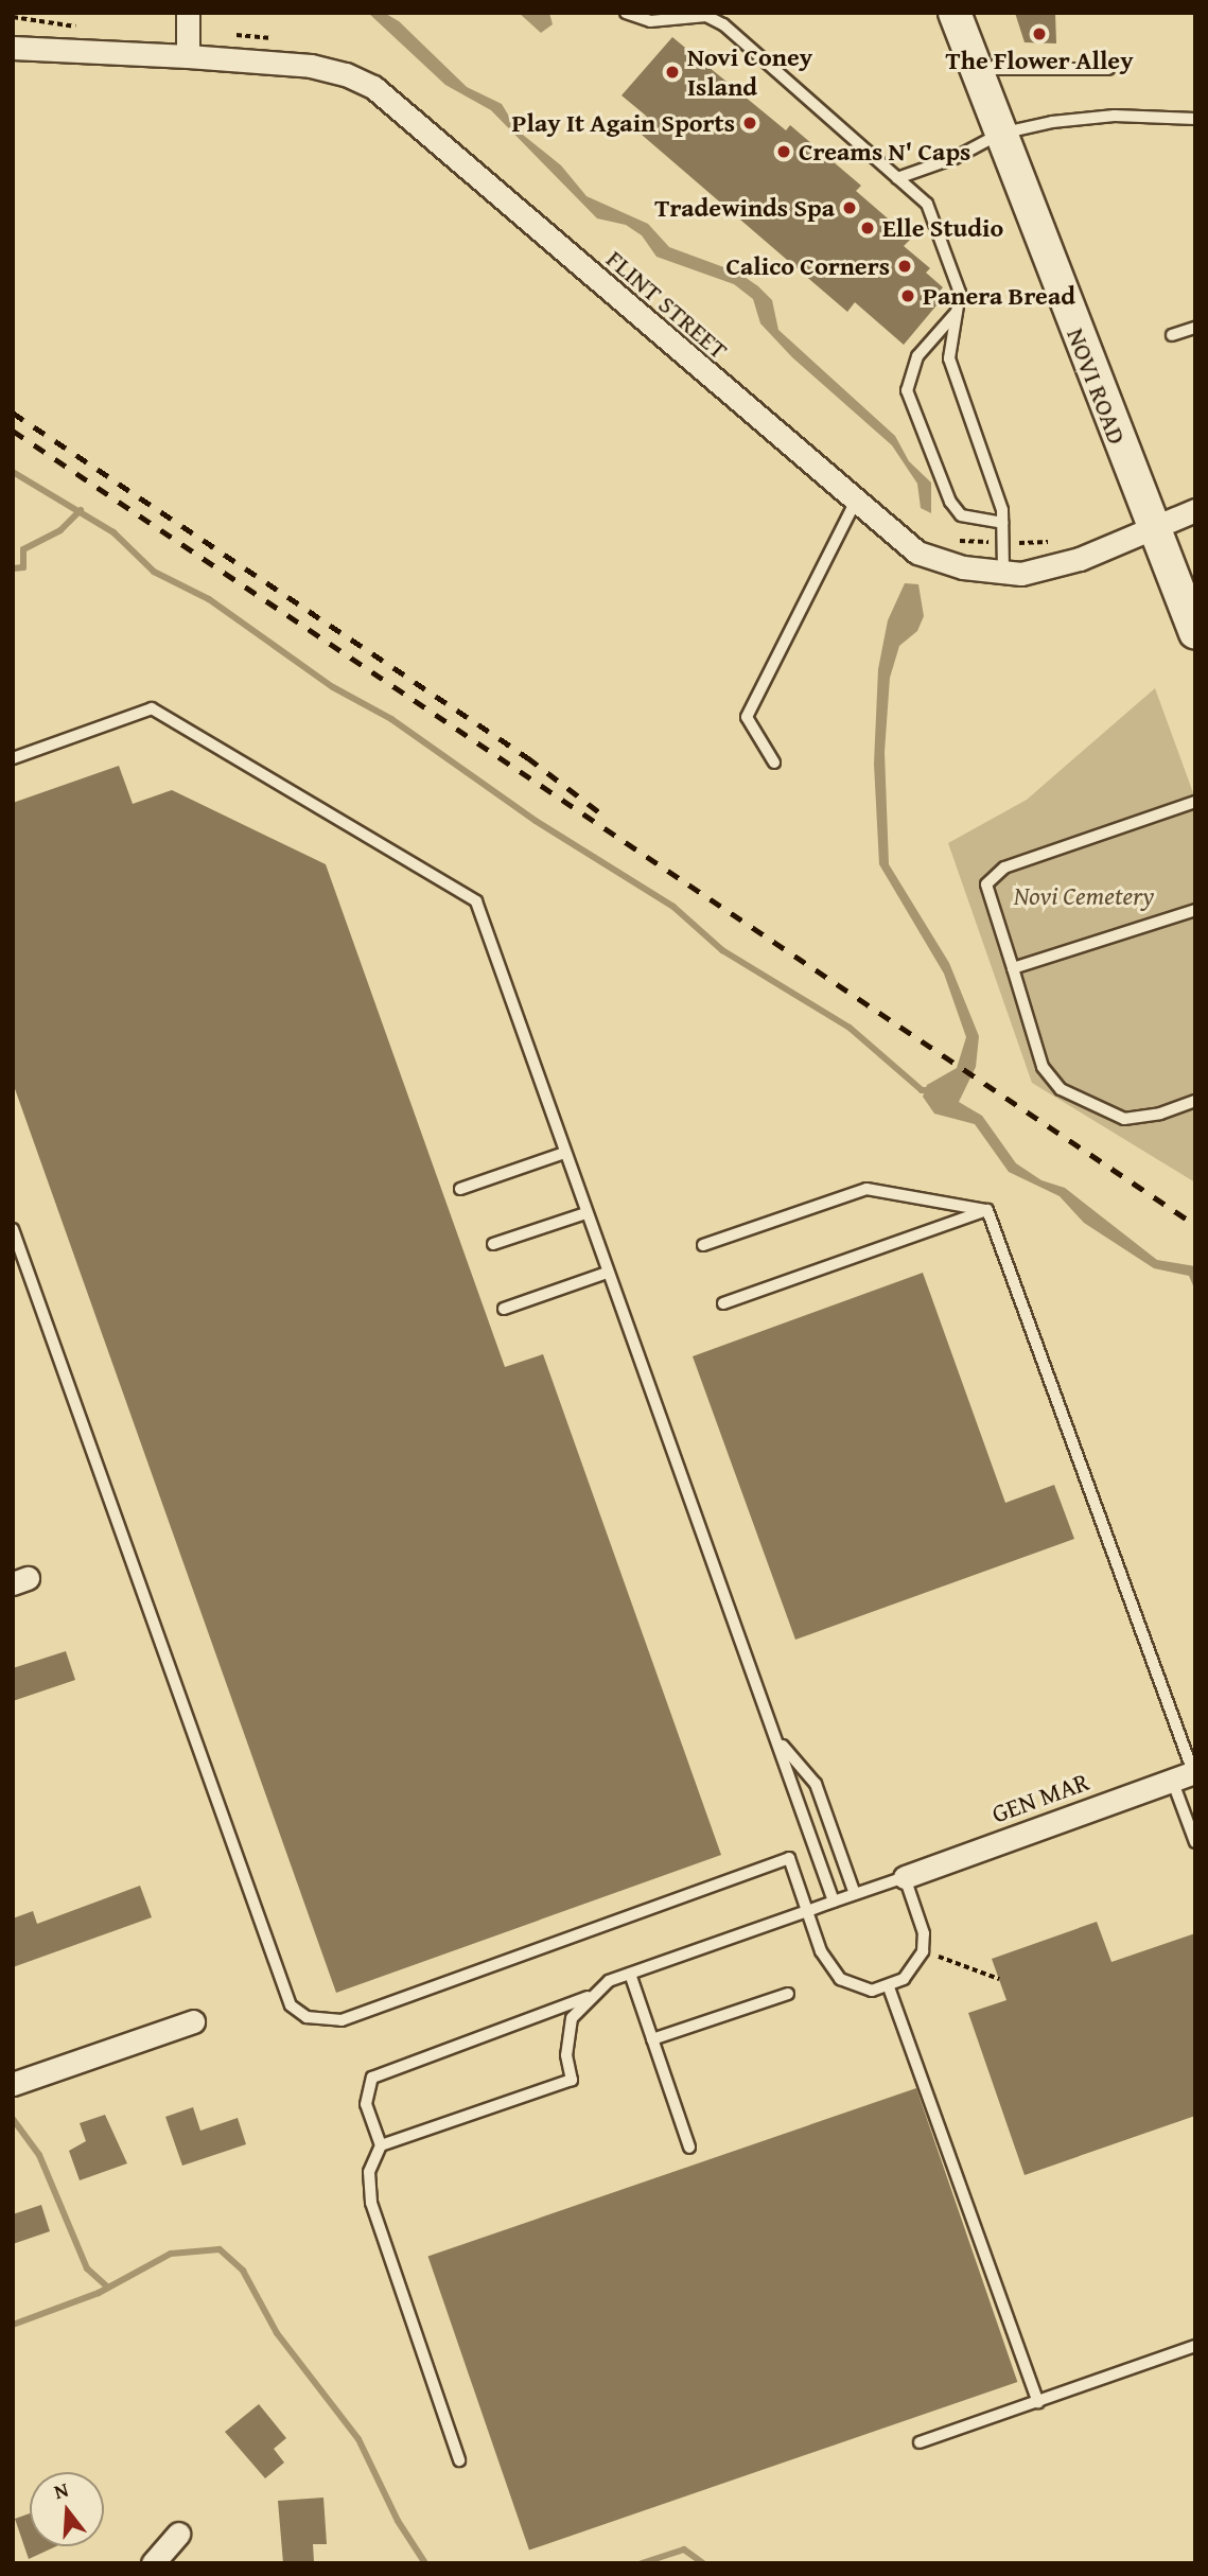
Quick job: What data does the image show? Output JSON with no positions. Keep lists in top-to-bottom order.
{
  "streets": {
    "main road": ["NOVI ROAD"],
    "street": ["FLINT STREET", "GEN MAR"]
  },
  "crossings": [
    ["FLINT STREET", "NOVI ROAD"]
  ],
  "parks": ["Novi Cemetery"],
  "places": [
    "The Flower Alley",
    "Novi Coney Island",
    "Play It Again Sports",
    "Creams N' Caps",
    "Tradewinds Spa",
    "Elle Studio",
    "Calico Corners",
    "Panera Bread"
  ],
  "north": "top"
}
